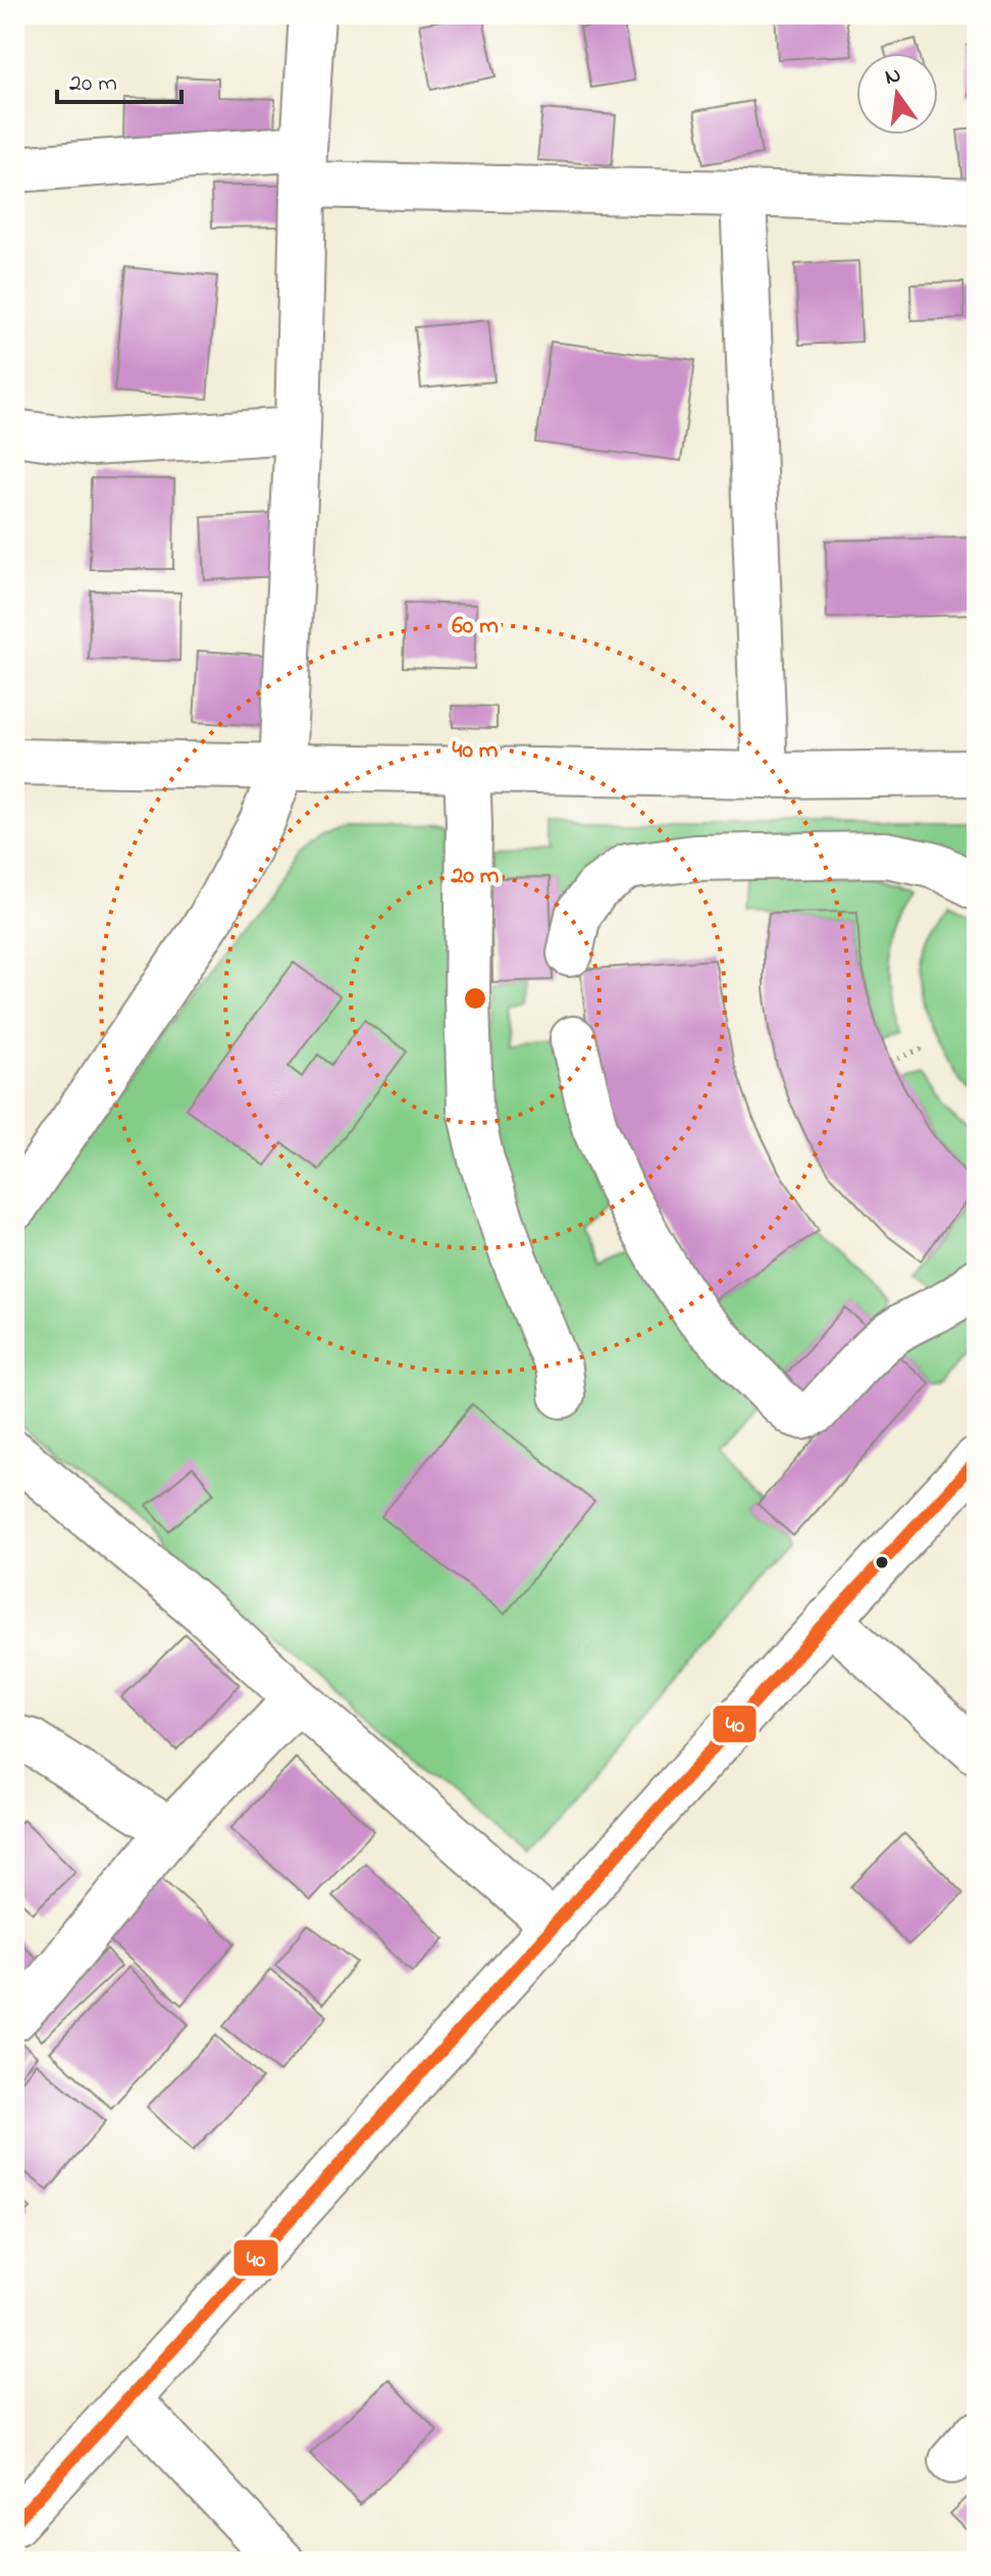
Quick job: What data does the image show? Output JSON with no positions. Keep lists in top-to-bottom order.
{
  "lines": ["transit line 40"],
  "scale_bar": "20 m",
  "north": "top",
  "rings": ["60 m", "40 m", "20 m"]
}
